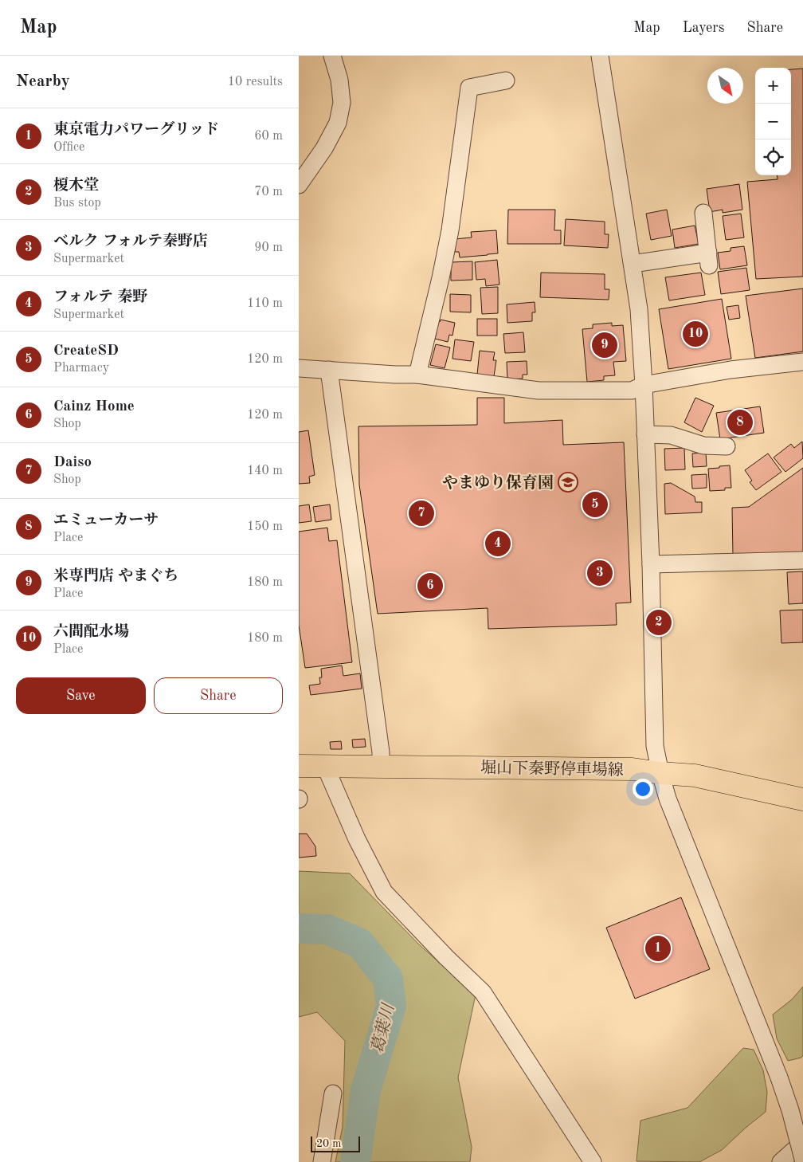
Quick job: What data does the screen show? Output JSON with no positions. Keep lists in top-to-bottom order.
{
  "streets": {
    "main road": ["堀山下秦野停車場線"]
  },
  "water": ["葛葉川"],
  "places": {
    "school or university": ["やまゆり保育園"]
  },
  "scale_bar": "20 m",
  "north": "bottom right",
  "page": {
    "header": "Map",
    "nav": ["Map", "Layers", "Share"],
    "heading": ["Nearby", "10 results"],
    "map_buttons": ["+", "−"],
    "list": [
      {
        "mark": "1",
        "name": "東京電力パワーグリッド",
        "note": "Office",
        "value": "60 m"
      },
      {
        "mark": "2",
        "name": "榎木堂",
        "note": "Bus stop",
        "value": "70 m"
      },
      {
        "mark": "3",
        "name": "ベルク フォルテ秦野店",
        "note": "Supermarket",
        "value": "90 m"
      },
      {
        "mark": "4",
        "name": "フォルテ 秦野",
        "note": "Supermarket",
        "value": "110 m"
      },
      {
        "mark": "5",
        "name": "CreateSD",
        "note": "Pharmacy",
        "value": "120 m"
      },
      {
        "mark": "6",
        "name": "Cainz Home",
        "note": "Shop",
        "value": "120 m"
      },
      {
        "mark": "7",
        "name": "Daiso",
        "note": "Shop",
        "value": "140 m"
      },
      {
        "mark": "8",
        "name": "エミューカーサ",
        "note": "Place",
        "value": "150 m"
      },
      {
        "mark": "9",
        "name": "米専門店 やまぐち",
        "note": "Place",
        "value": "180 m"
      },
      {
        "mark": "10",
        "name": "六間配水場",
        "note": "Place",
        "value": "180 m"
      }
    ],
    "pins": [
      "10",
      "9",
      "8",
      "5",
      "7",
      "4",
      "3",
      "6",
      "2",
      "1"
    ],
    "buttons": ["Save", "Share"],
    "scale": "20 m"
  }
}
